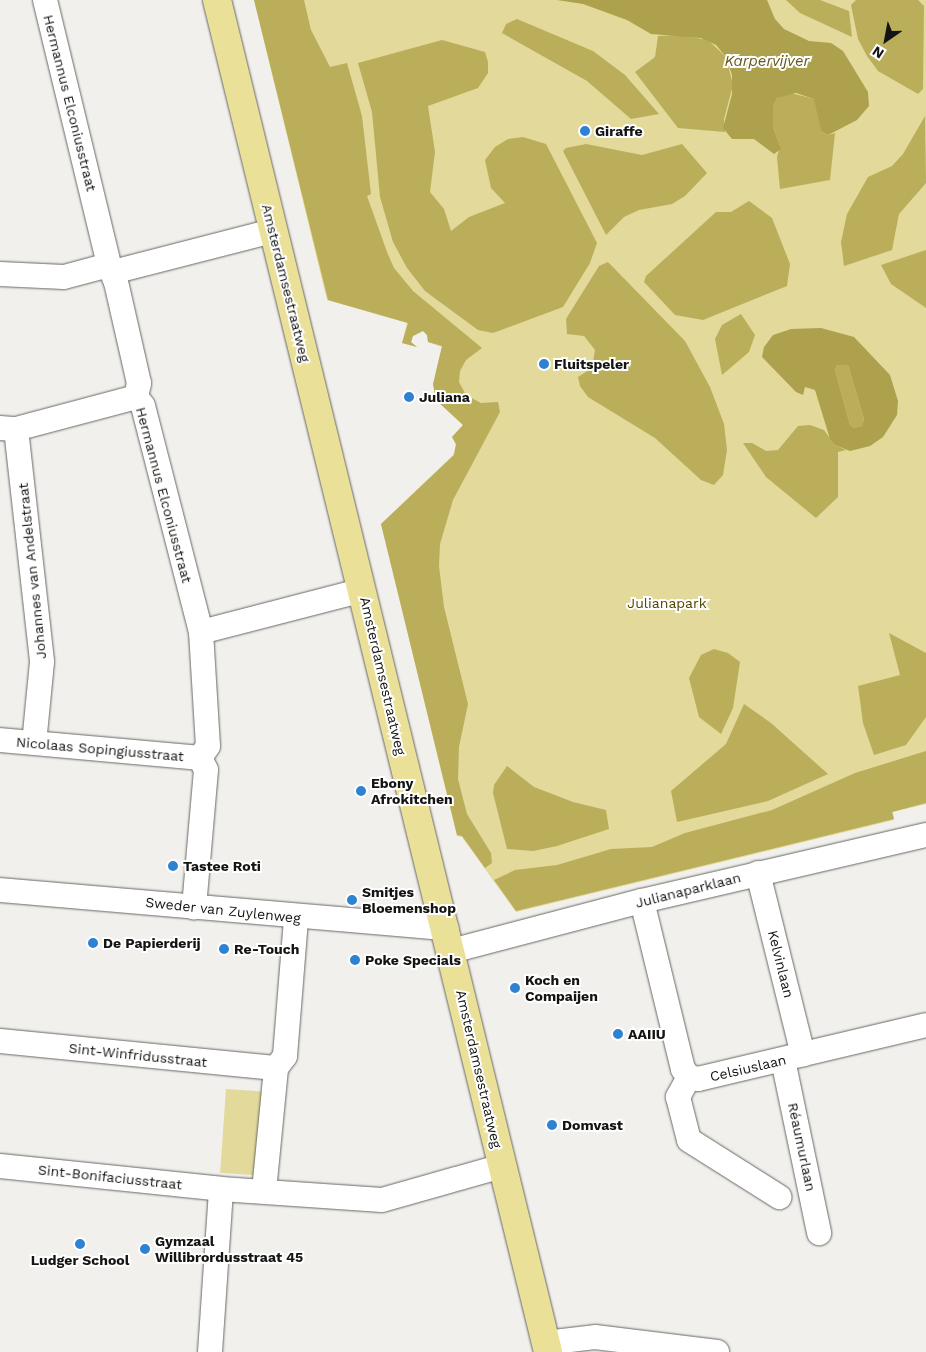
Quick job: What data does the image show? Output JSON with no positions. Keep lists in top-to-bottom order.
{
  "streets": {
    "main road": ["Amsterdamsestraatweg"],
    "street": [
      "Hermannus Elconiusstraat",
      "Johannes van Andelstraat",
      "Nicolaas Sopingiusstraat",
      "Julianaparklaan",
      "Sweder van Zuylenweg",
      "Kelvinlaan",
      "Sint-Winfridusstraat",
      "Celsiuslaan",
      "Réaumurlaan",
      "Sint-Bonifaciusstraat"
    ]
  },
  "crossings": [
    ["Hermannus Elconiusstraat", "Nicolaas Sopingiusstraat"],
    ["Amsterdamsestraatweg", "Julianaparklaan"],
    ["Amsterdamsestraatweg", "Sweder van Zuylenweg"],
    ["Johannes van Andelstraat", "Nicolaas Sopingiusstraat"],
    ["Julianaparklaan", "Sweder van Zuylenweg"],
    ["Julianaparklaan", "Kelvinlaan"],
    ["Kelvinlaan", "Celsiuslaan"],
    ["Kelvinlaan", "Réaumurlaan"],
    ["Celsiuslaan", "Réaumurlaan"]
  ],
  "water": ["Karpervijver"],
  "parks": ["Julianapark"],
  "places": [
    "Giraffe",
    "Fluitspeler",
    "Juliana",
    "Ebony Afrokitchen",
    "Tastee Roti",
    "Smitjes Bloemenshop",
    "De Papierderij",
    "Re-Touch",
    "Poke Specials",
    "Koch en Compaijen",
    "AAIIU",
    "Domvast",
    "Ludger School",
    "Gymzaal Willibrordusstraat 45"
  ],
  "north": "bottom left"
}
